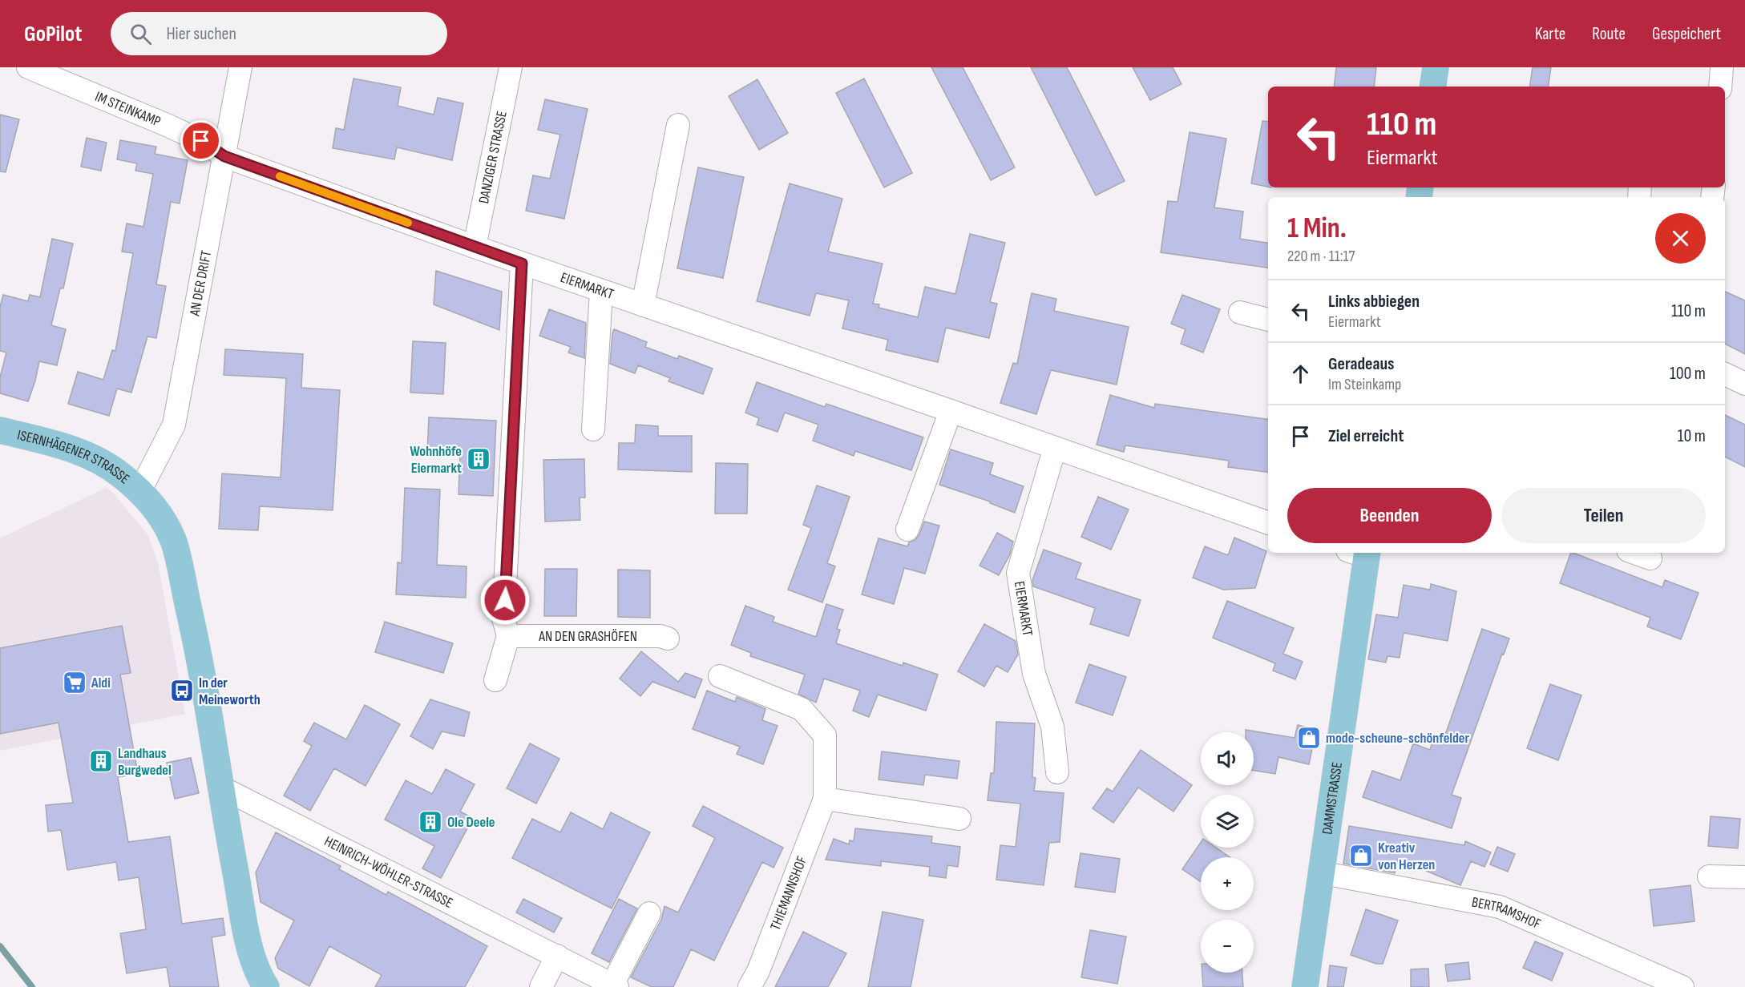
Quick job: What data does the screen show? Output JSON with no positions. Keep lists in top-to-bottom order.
{
  "streets": {
    "main road": ["ISERNHÄGENER STRASSE", "DAMMSTRASSE"],
    "street": [
      "IM STEINKAMP",
      "DANZIGER STRASSE",
      "AN DER DRIFT",
      "EIERMARKT",
      "AN DEN GRASHÖFEN",
      "HEINRICH-WÖHLER-STRASSE",
      "THIEMANNSHOF",
      "BERTRAMSHOF"
    ]
  },
  "crossings": [
    ["IM STEINKAMP", "AN DER DRIFT"],
    ["IM STEINKAMP", "EIERMARKT"],
    ["DANZIGER STRASSE", "EIERMARKT"],
    ["AN DER DRIFT", "EIERMARKT"],
    ["AN DER DRIFT", "ISERNHÄGENER STRASSE"],
    ["DAMMSTRASSE", "BERTRAMSHOF"]
  ],
  "places": {
    "building": ["Wohnhöfe Eiermarkt", "Landhaus Burgwedel", "Ole Deele"],
    "supermarket": ["Aldi"],
    "bus stop": ["In der Meineworth"],
    "shop": ["mode-scheune-schönfelder", "Kreativ von Herzen"]
  },
  "page": {
    "header": "GoPilot",
    "search": "Hier suchen",
    "nav": ["Karte", "Route", "Gespeichert"],
    "turn": ["110 m", "Eiermarkt"],
    "heading": ["1 Min.", "220 m · 11:17"],
    "list": [
      {
        "name": "Links abbiegen",
        "note": "Eiermarkt",
        "value": "110 m"
      },
      {
        "name": "Geradeaus",
        "note": "Im Steinkamp",
        "value": "100 m"
      },
      {
        "name": "Ziel erreicht",
        "value": "10 m"
      }
    ],
    "buttons": ["Beenden", "Teilen"],
    "map_buttons": ["+", "−"]
  }
}
